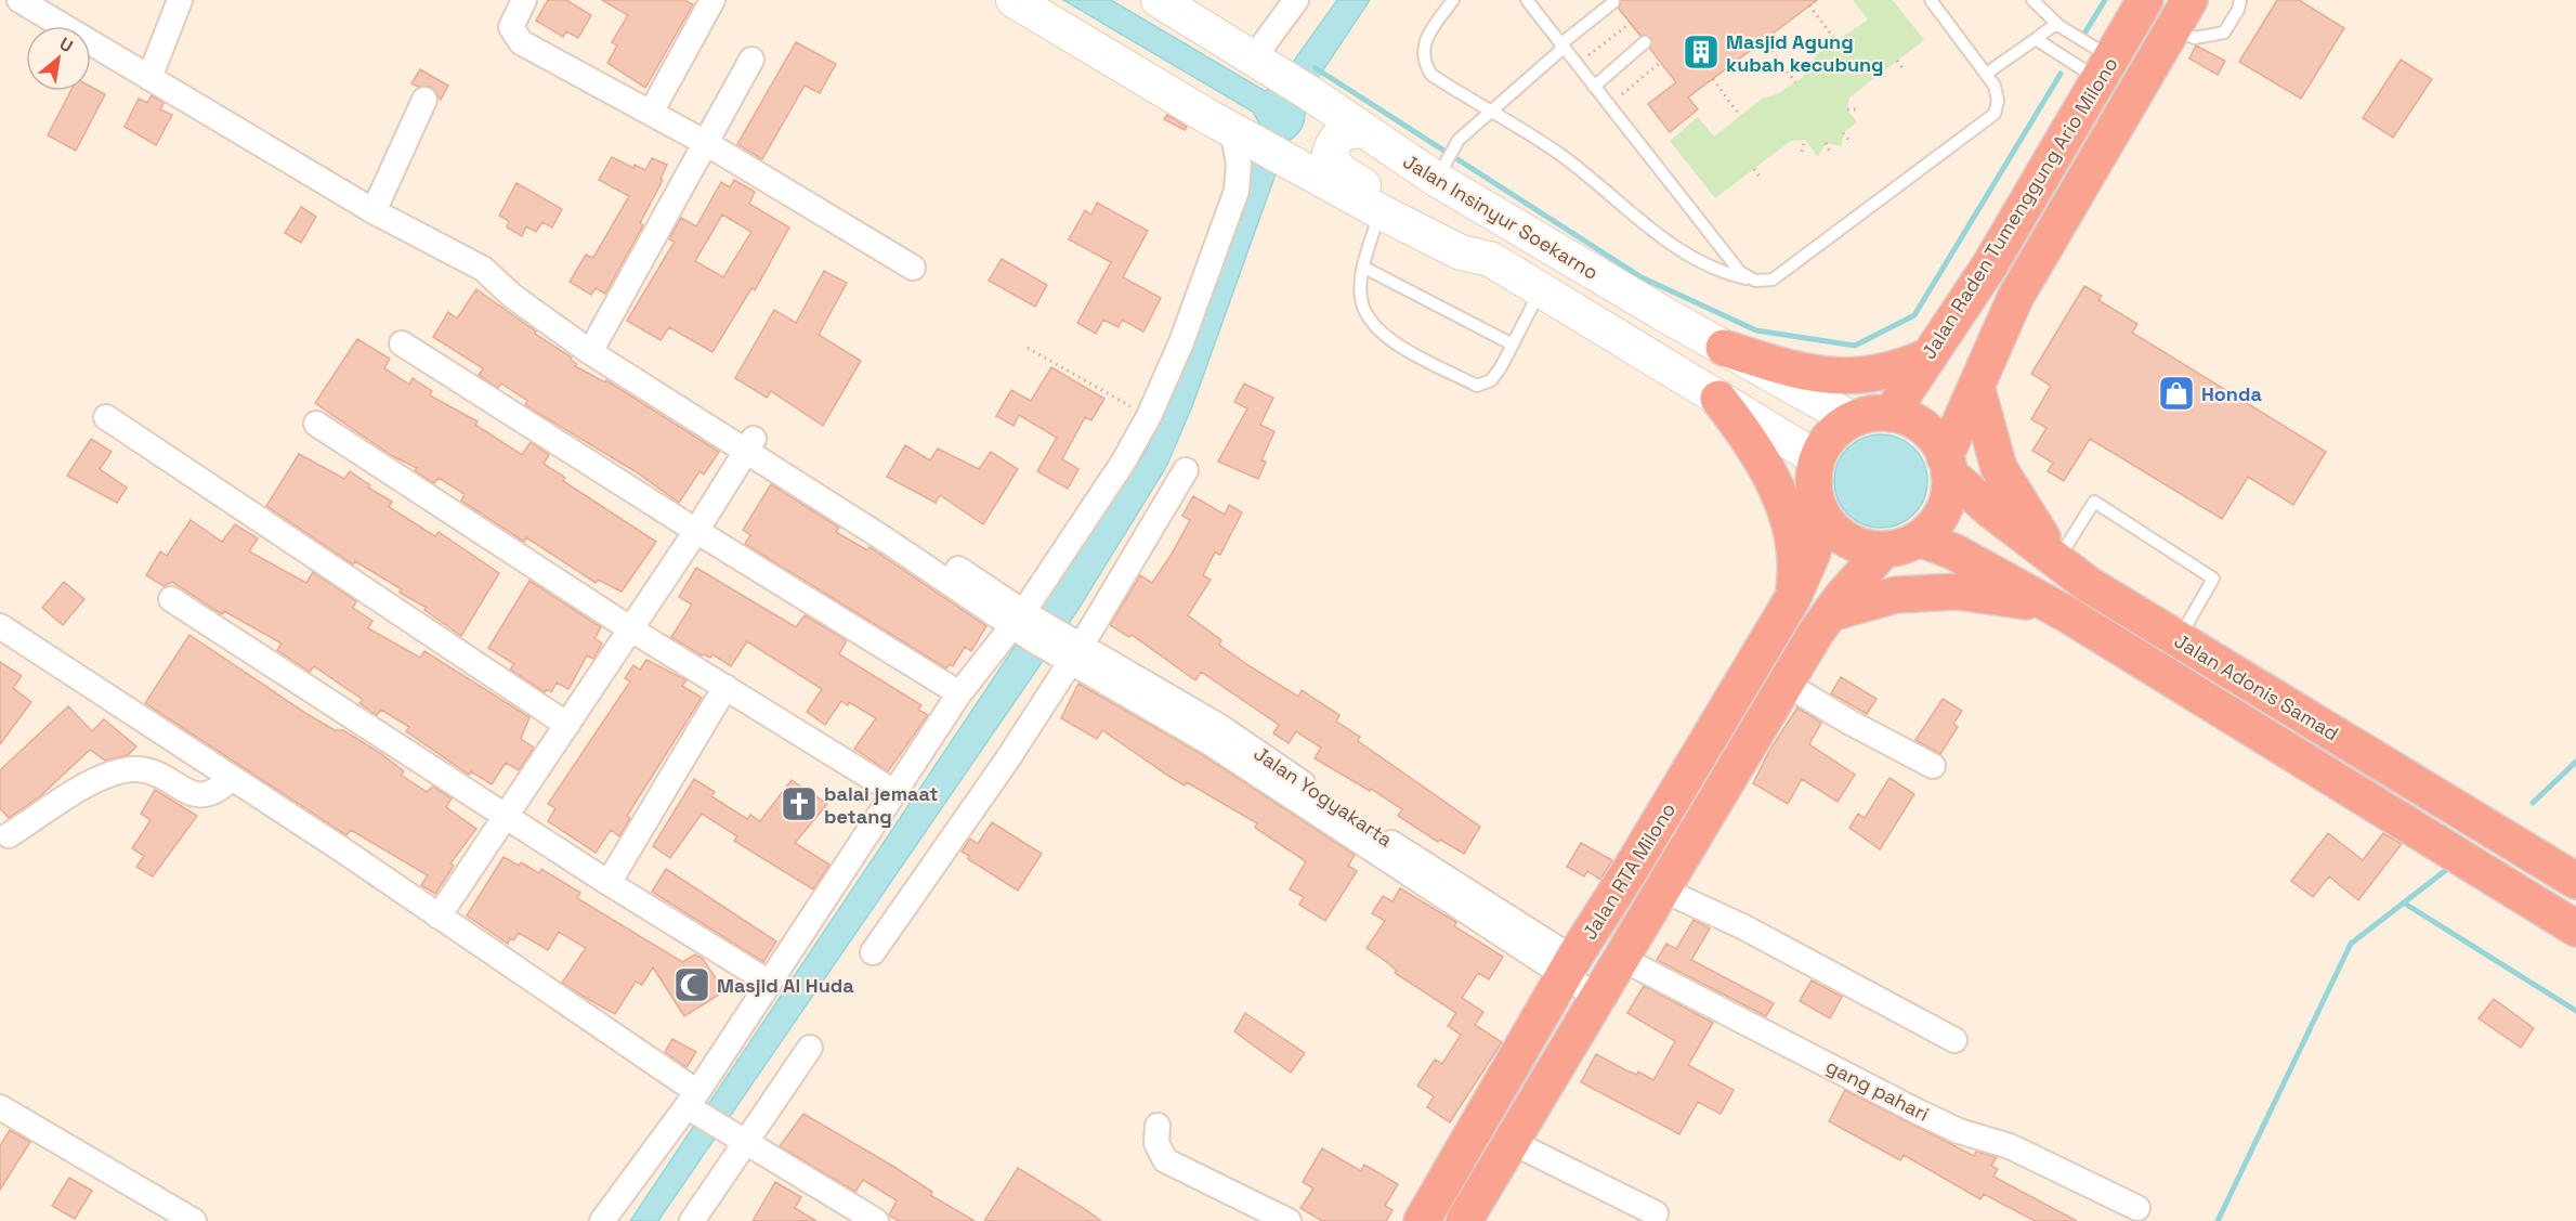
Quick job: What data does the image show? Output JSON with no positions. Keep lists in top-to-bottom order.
{
  "streets": {
    "highway": ["Jalan Raden Tumenggung Ario Milono", "Jalan Adonis Samad", "Jalan RTA Milono"],
    "street": ["Jalan Insinyur Soekarno", "gang pahari"]
  },
  "crossings": [
    ["Jalan Raden Tumenggung Ario Milono", "Jalan Insinyur Soekarno"],
    ["Jalan Raden Tumenggung Ario Milono", "Jalan Adonis Samad"],
    ["Jalan Raden Tumenggung Ario Milono", "Jalan RTA Milono"],
    ["Jalan Insinyur Soekarno", "Jalan Adonis Samad"],
    ["Jalan Insinyur Soekarno", "Jalan RTA Milono"],
    ["Jalan Adonis Samad", "Jalan RTA Milono"],
    ["Jalan RTA Milono", "gang pahari"]
  ],
  "places": {
    "building": ["Masjid Agung kubah kecubung"],
    "shop": ["Honda"],
    "church": ["balai jemaat betang"],
    "mosque": ["Masjid Al Huda"]
  },
  "north": "top right"
}
